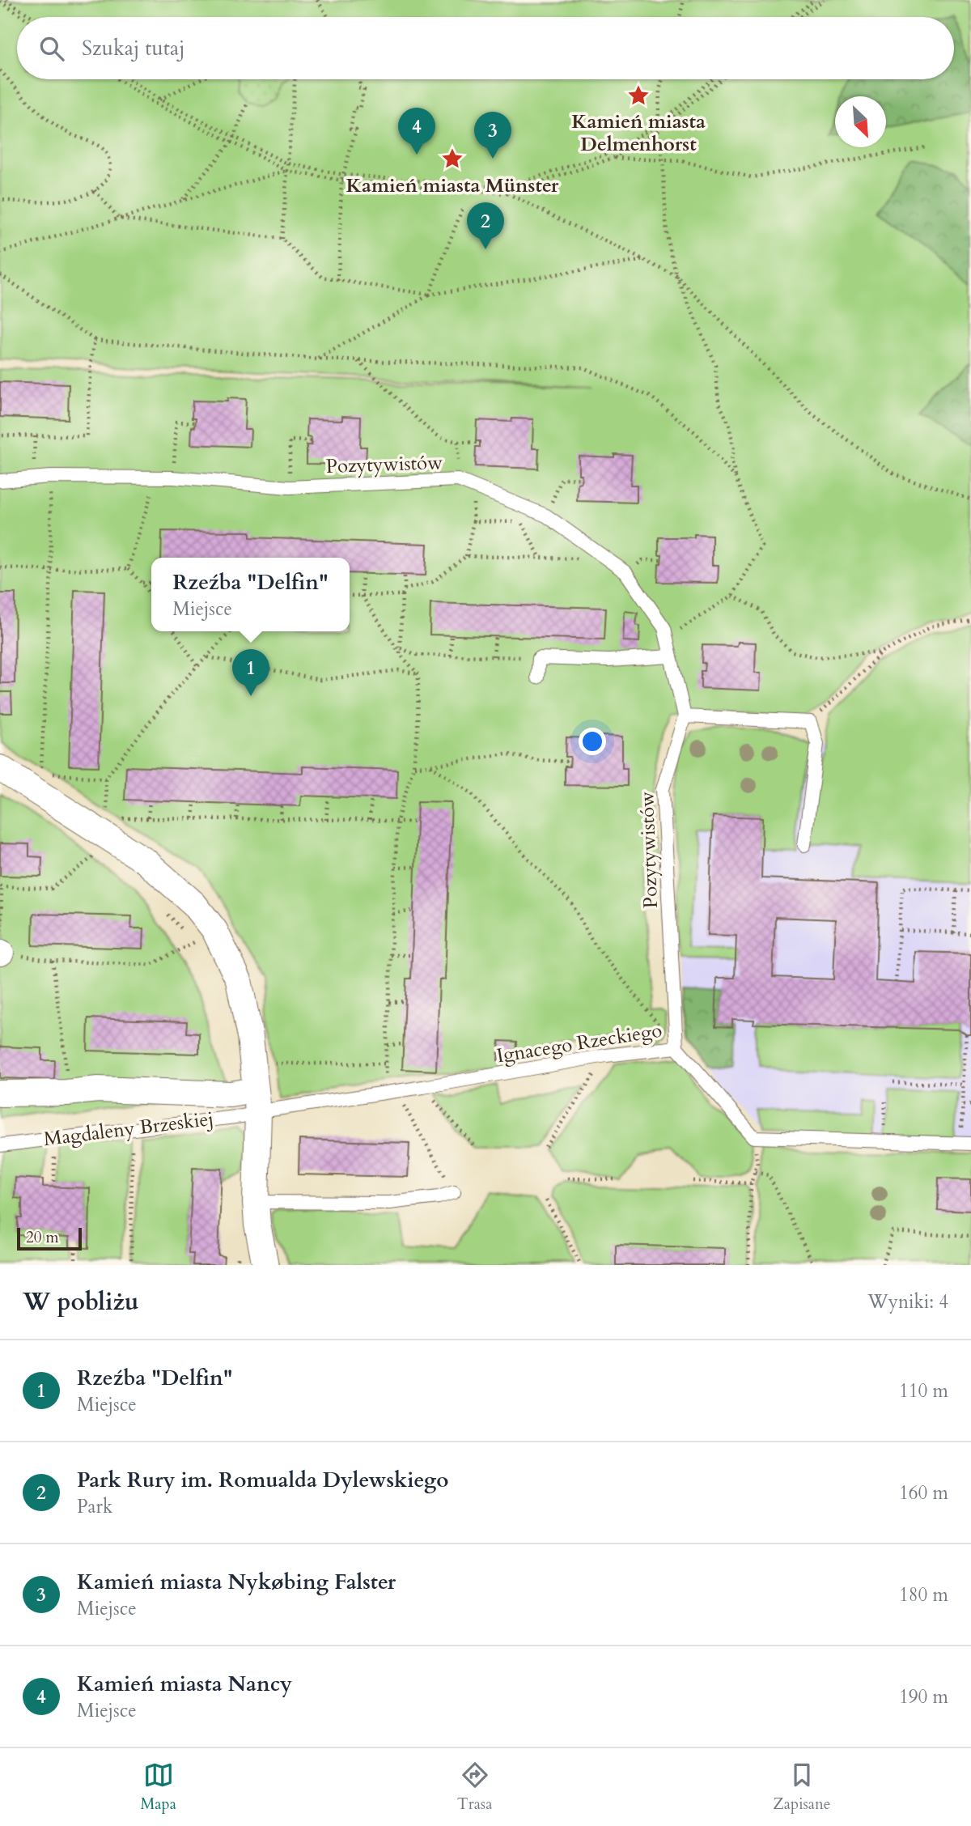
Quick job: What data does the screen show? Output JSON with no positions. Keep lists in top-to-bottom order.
{
  "streets": {
    "street": ["Magdaleny Brzeskiej"],
    "lane": ["Pozytywistów", "Ignacego Rzeckiego"]
  },
  "crossings": [
    ["Pozytywistów", "Ignacego Rzeckiego"],
    ["Ignacego Rzeckiego", "Magdaleny Brzeskiej"]
  ],
  "places": {
    "place": ["Kamień miasta Delmenhorst", "Kamień miasta Münster"]
  },
  "scale_bar": "20 m",
  "north": "bottom right",
  "page": {
    "search": "Szukaj tutaj",
    "pins": [
      "4",
      "3",
      "2",
      "1"
    ],
    "popup": ["Rzeźba \"Delfin\"", "Miejsce"],
    "scale": "20 m",
    "heading": ["W pobliżu", "Wyniki: 4"],
    "list": [
      {
        "mark": "1",
        "name": "Rzeźba \"Delfin\"",
        "note": "Miejsce",
        "value": "110 m"
      },
      {
        "mark": "2",
        "name": "Park Rury im. Romualda Dylewskiego",
        "note": "Park",
        "value": "160 m"
      },
      {
        "mark": "3",
        "name": "Kamień miasta Nykøbing Falster",
        "note": "Miejsce",
        "value": "180 m"
      },
      {
        "mark": "4",
        "name": "Kamień miasta Nancy",
        "note": "Miejsce",
        "value": "190 m"
      }
    ],
    "nav": ["Mapa", "Trasa", "Zapisane"]
  }
}
